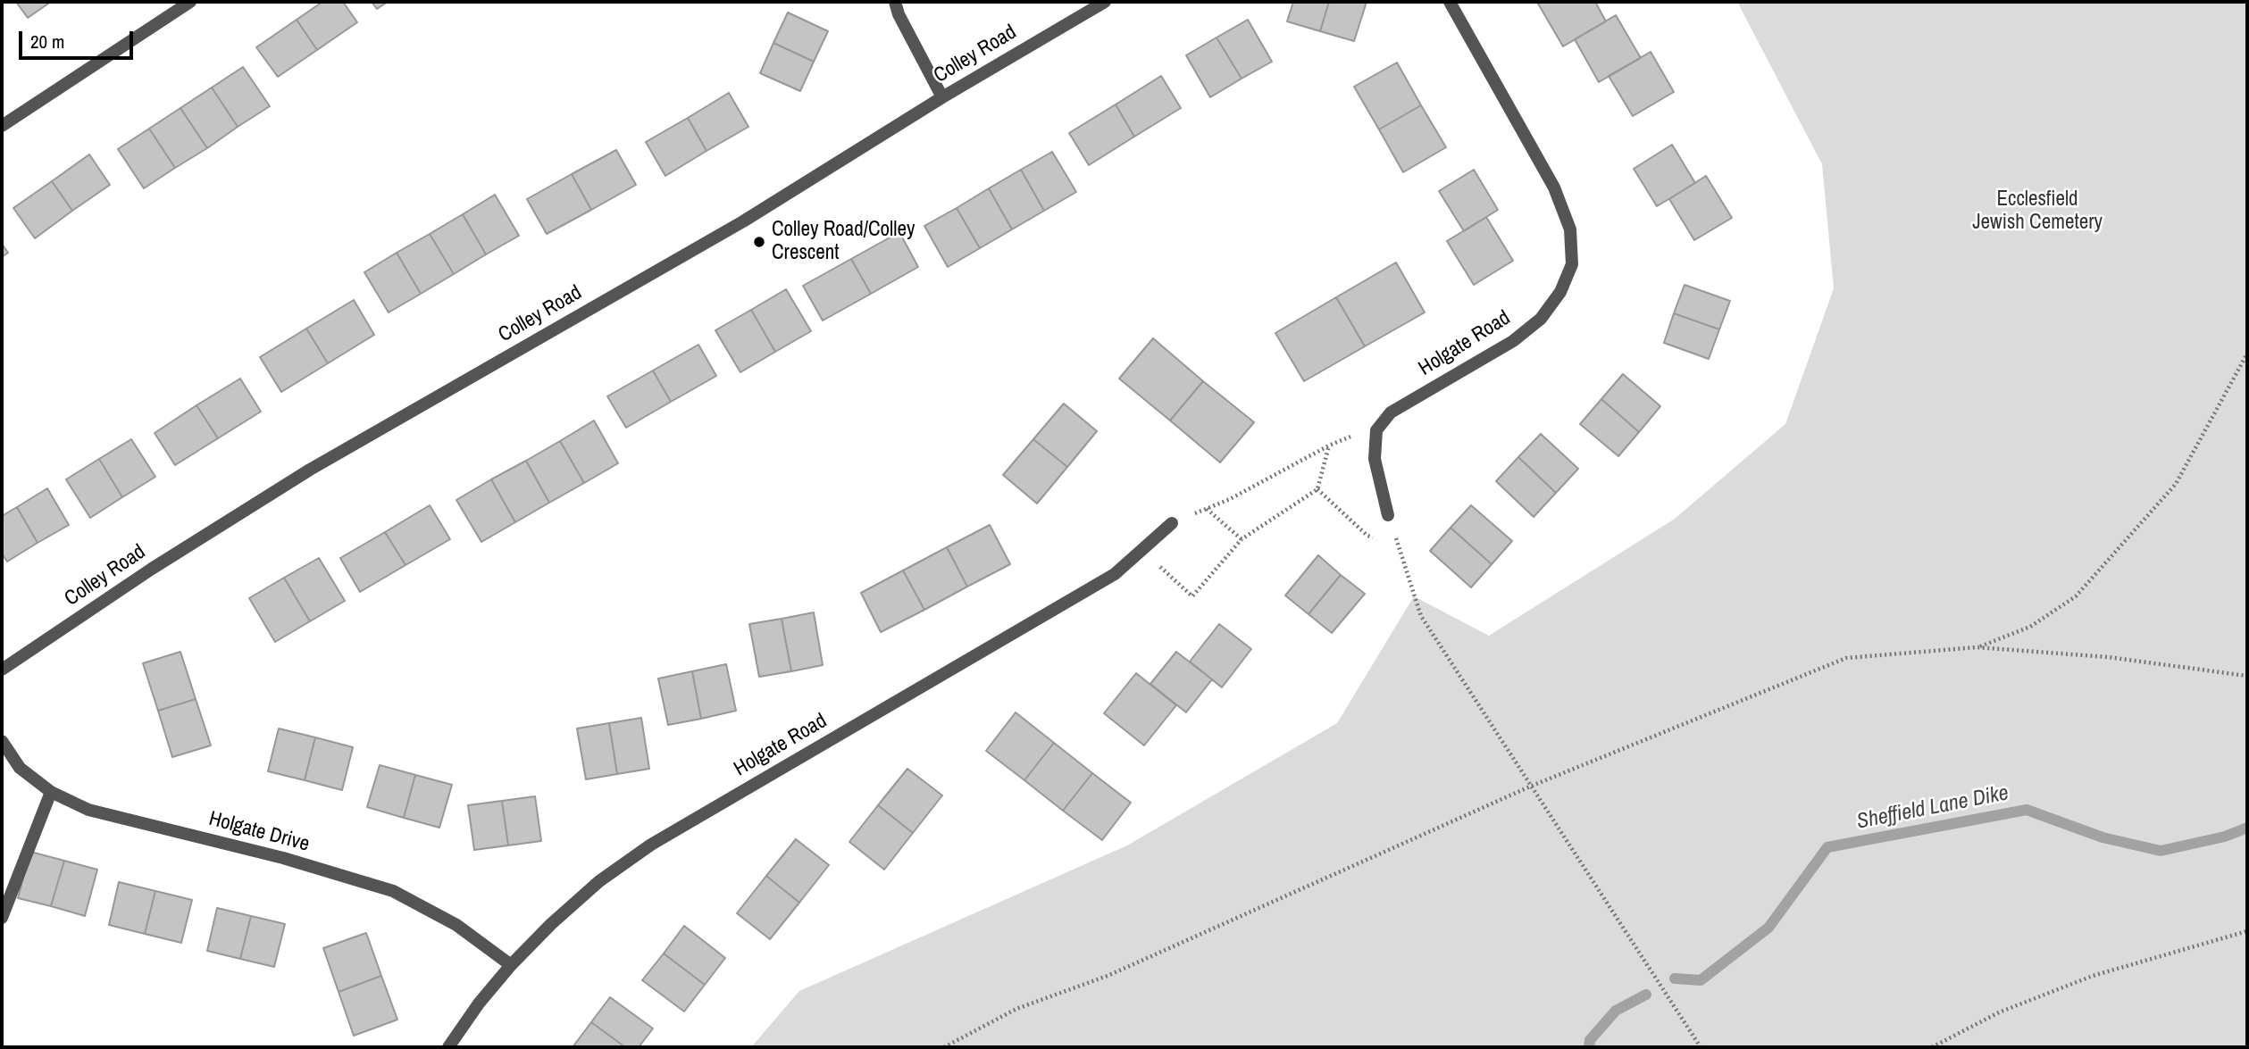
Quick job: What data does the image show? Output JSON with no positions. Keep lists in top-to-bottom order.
{
  "streets": {
    "street": ["Colley Road", "Holgate Road", "Holgate Drive"]
  },
  "crossings": [
    ["Holgate Road", "Holgate Drive"]
  ],
  "water": ["Sheffield Lane Dike"],
  "parks": ["Ecclesfield Jewish Cemetery"],
  "places": ["Colley Road/Colley Crescent"],
  "scale_bar": "20 m"
}
